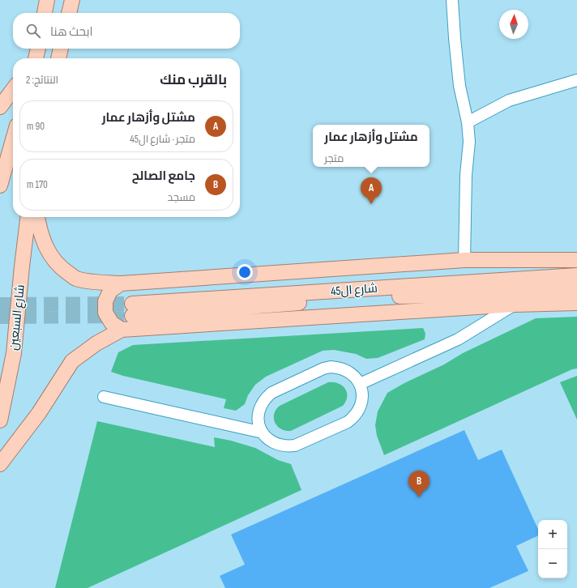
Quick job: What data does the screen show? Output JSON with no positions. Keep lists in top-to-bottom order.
{
  "streets": {
    "main road": ["شارع ال45", "شارع السبعين"]
  },
  "north": "top",
  "page": {
    "search": "ابحث هنا",
    "heading": ["بالقرب منك", "النتائج: 2"],
    "list": [
      {
        "mark": "A",
        "name": "مشتل وأزهار عمار",
        "note": "متجر · شارع ال45",
        "value": "90 m"
      },
      {
        "mark": "B",
        "name": "جامع الصالح",
        "note": "مسجد",
        "value": "170 m"
      }
    ],
    "popup": ["مشتل وأزهار عمار", "متجر"],
    "pins": ["A", "B"],
    "map_buttons": ["+", "−"]
  }
}
